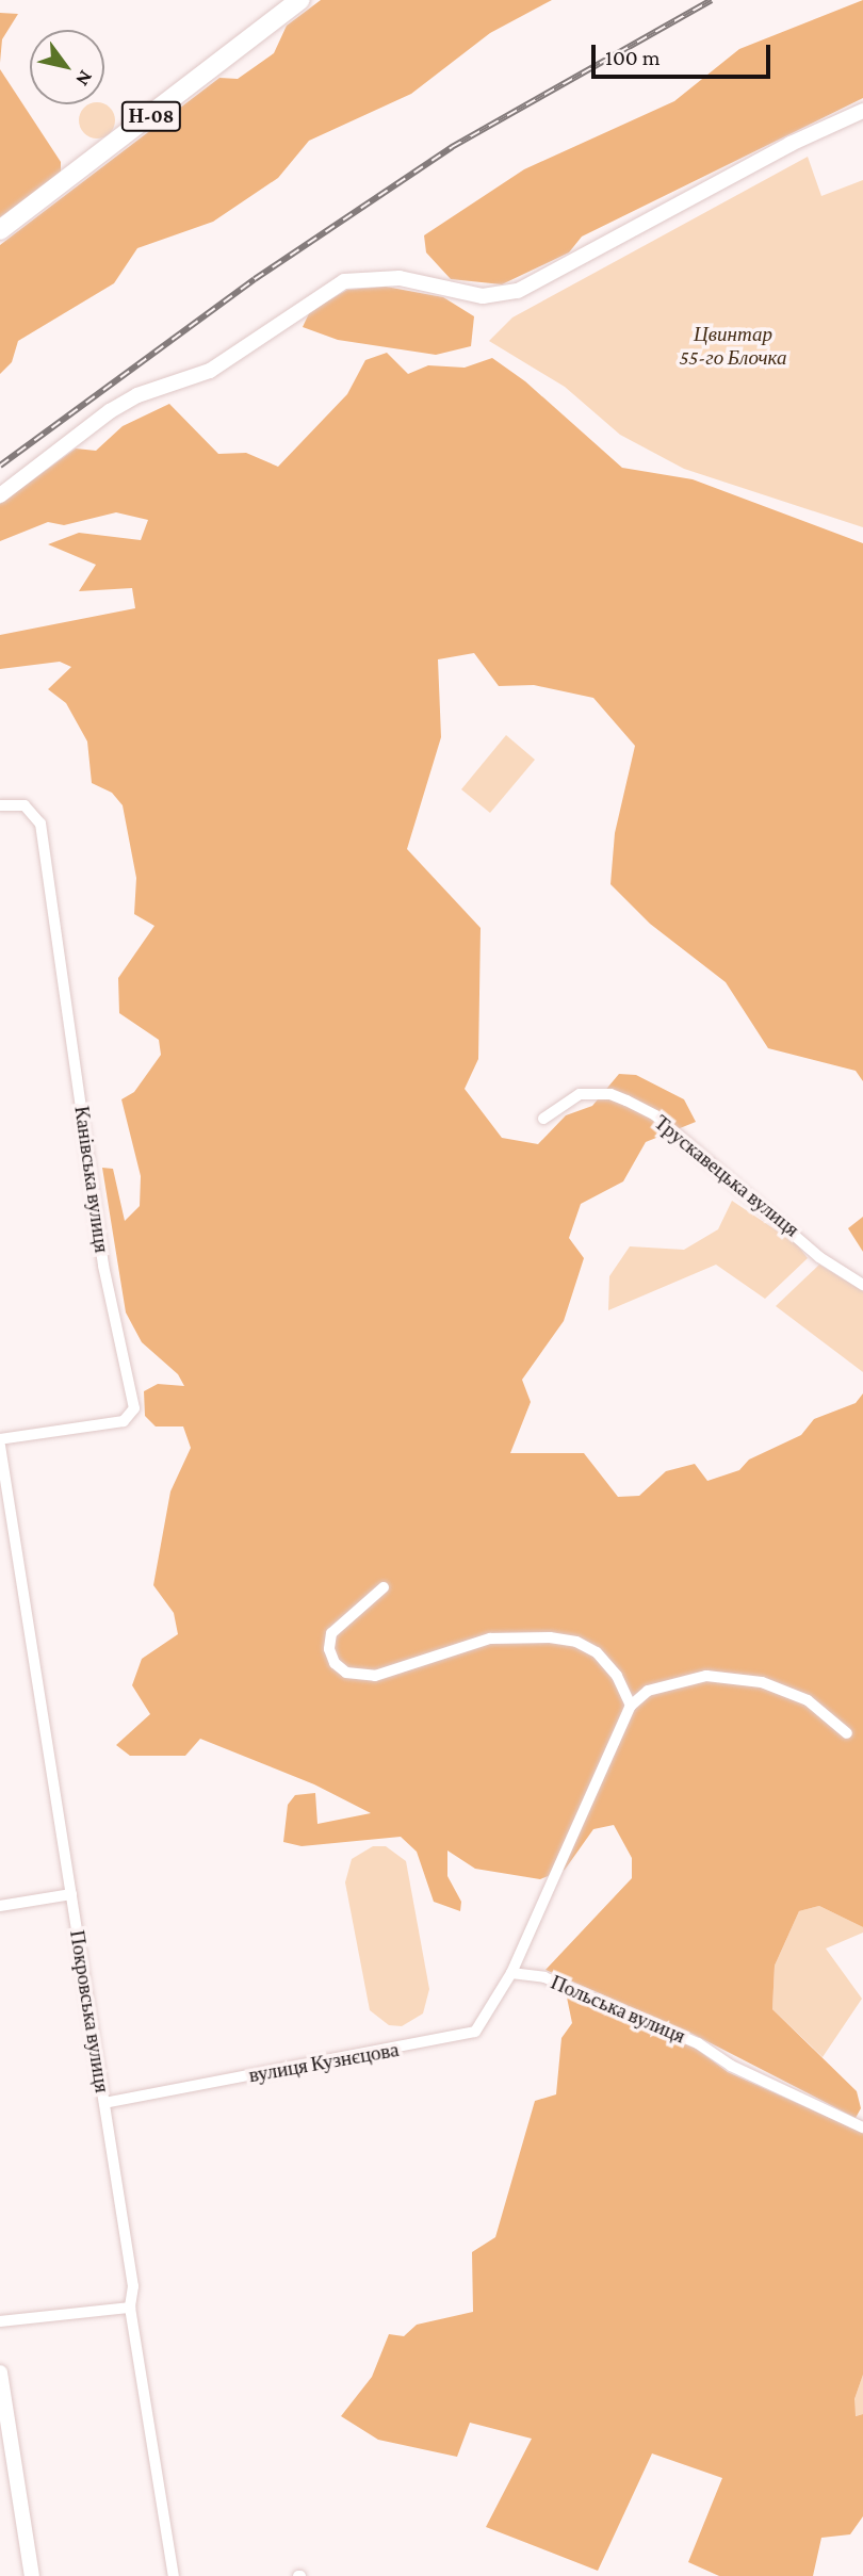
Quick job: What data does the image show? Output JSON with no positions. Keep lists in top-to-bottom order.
{
  "streets": {
    "main road": ["Н-08"],
    "street": [
      "Трускавецька вулиця",
      "Канівська вулиця",
      "Польська вулиця",
      "Покровська вулиця",
      "вулиця Кузнєцова"
    ]
  },
  "crossings": [
    ["Польська вулиця", "вулиця Кузнєцова"],
    ["Покровська вулиця", "вулиця Кузнєцова"]
  ],
  "parks": ["Цвинтар 55-го Блочка"],
  "scale_bar": "100 m",
  "north": "bottom right"
}
